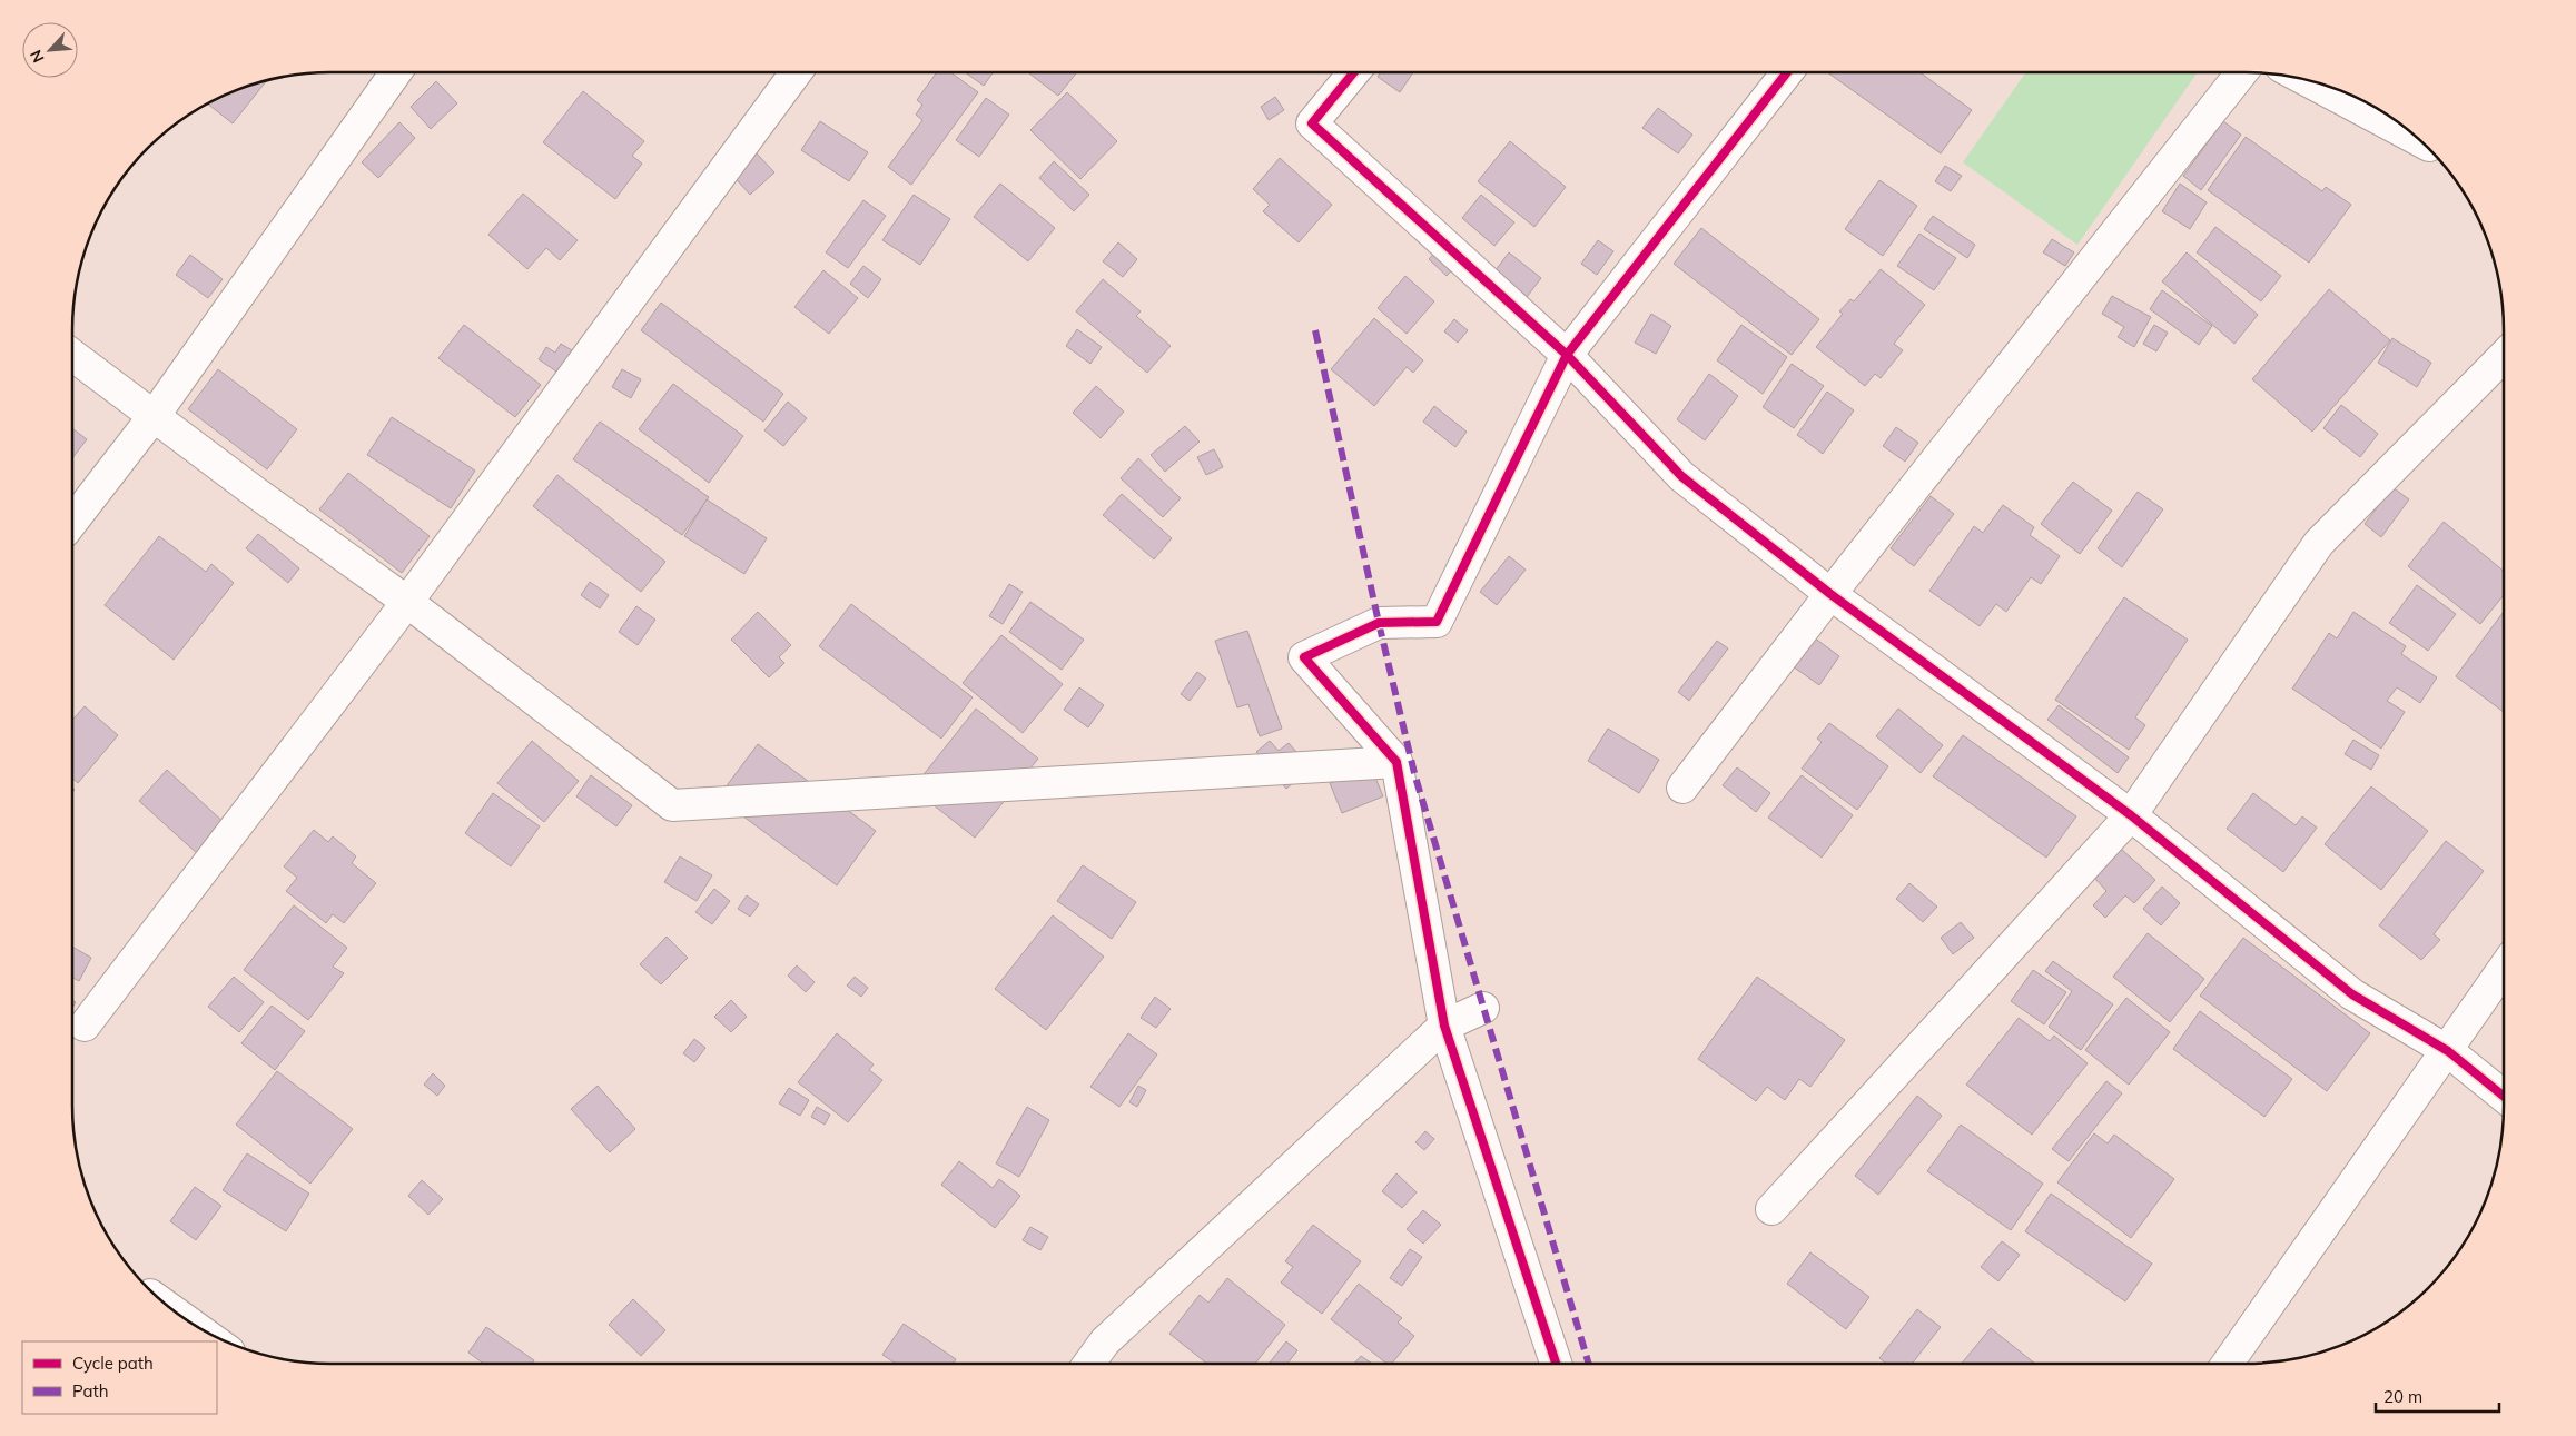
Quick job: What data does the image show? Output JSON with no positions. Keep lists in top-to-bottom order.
{
  "legend": ["Cycle path", "Path"],
  "scale_bar": "20 m",
  "north": "bottom left"
}
